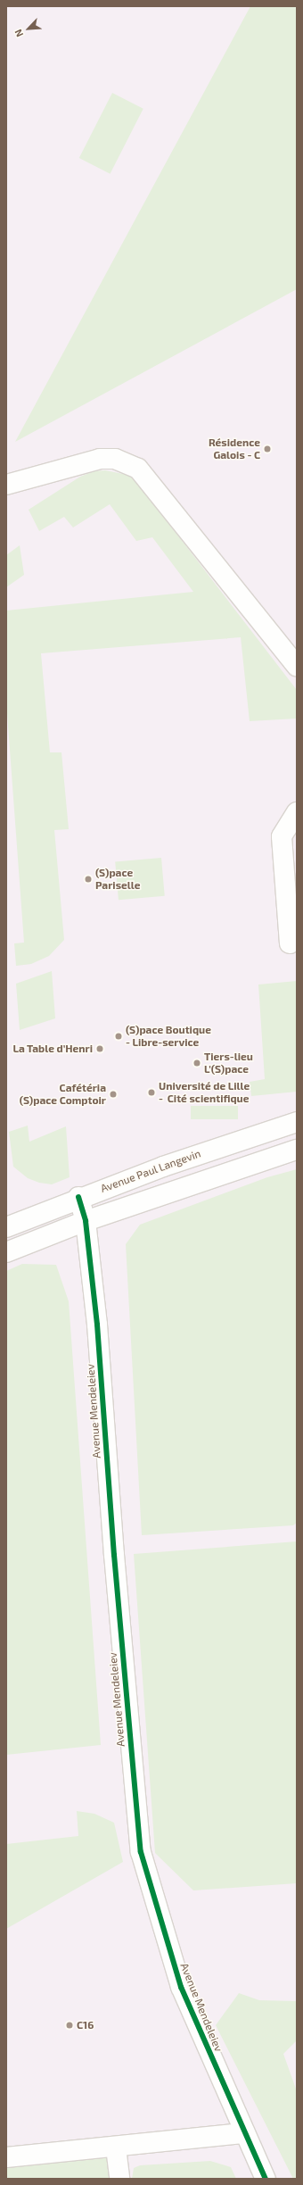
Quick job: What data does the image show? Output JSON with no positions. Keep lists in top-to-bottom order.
{
  "streets": {
    "street": ["Avenue Paul Langevin", "Avenue Mendeleiev"]
  },
  "crossings": [
    ["Avenue Paul Langevin", "Avenue Mendeleiev"]
  ],
  "places": [
    "Résidence Galois - C",
    "(S)pace Pariselle",
    "(S)pace Boutique - Libre-service",
    "La Table d’Henri",
    "Tiers-lieu L'(S)pace",
    "Université de Lille ‐ Cité scientifique",
    "Cafétéria (S)pace Comptoir",
    "C16"
  ],
  "north": "bottom left"
}
